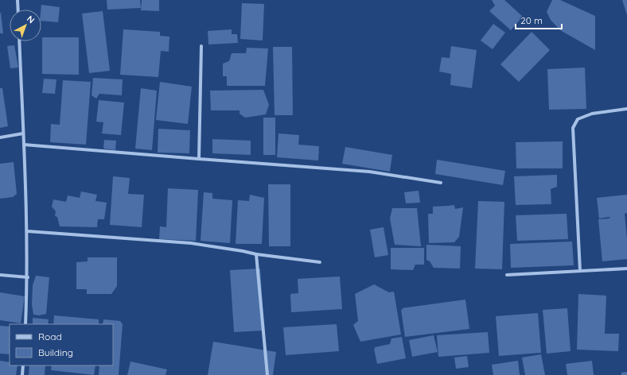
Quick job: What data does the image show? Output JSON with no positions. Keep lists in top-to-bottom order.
{
  "legend": ["Road", "Building"],
  "scale_bar": "20 m",
  "north": "top right"
}
